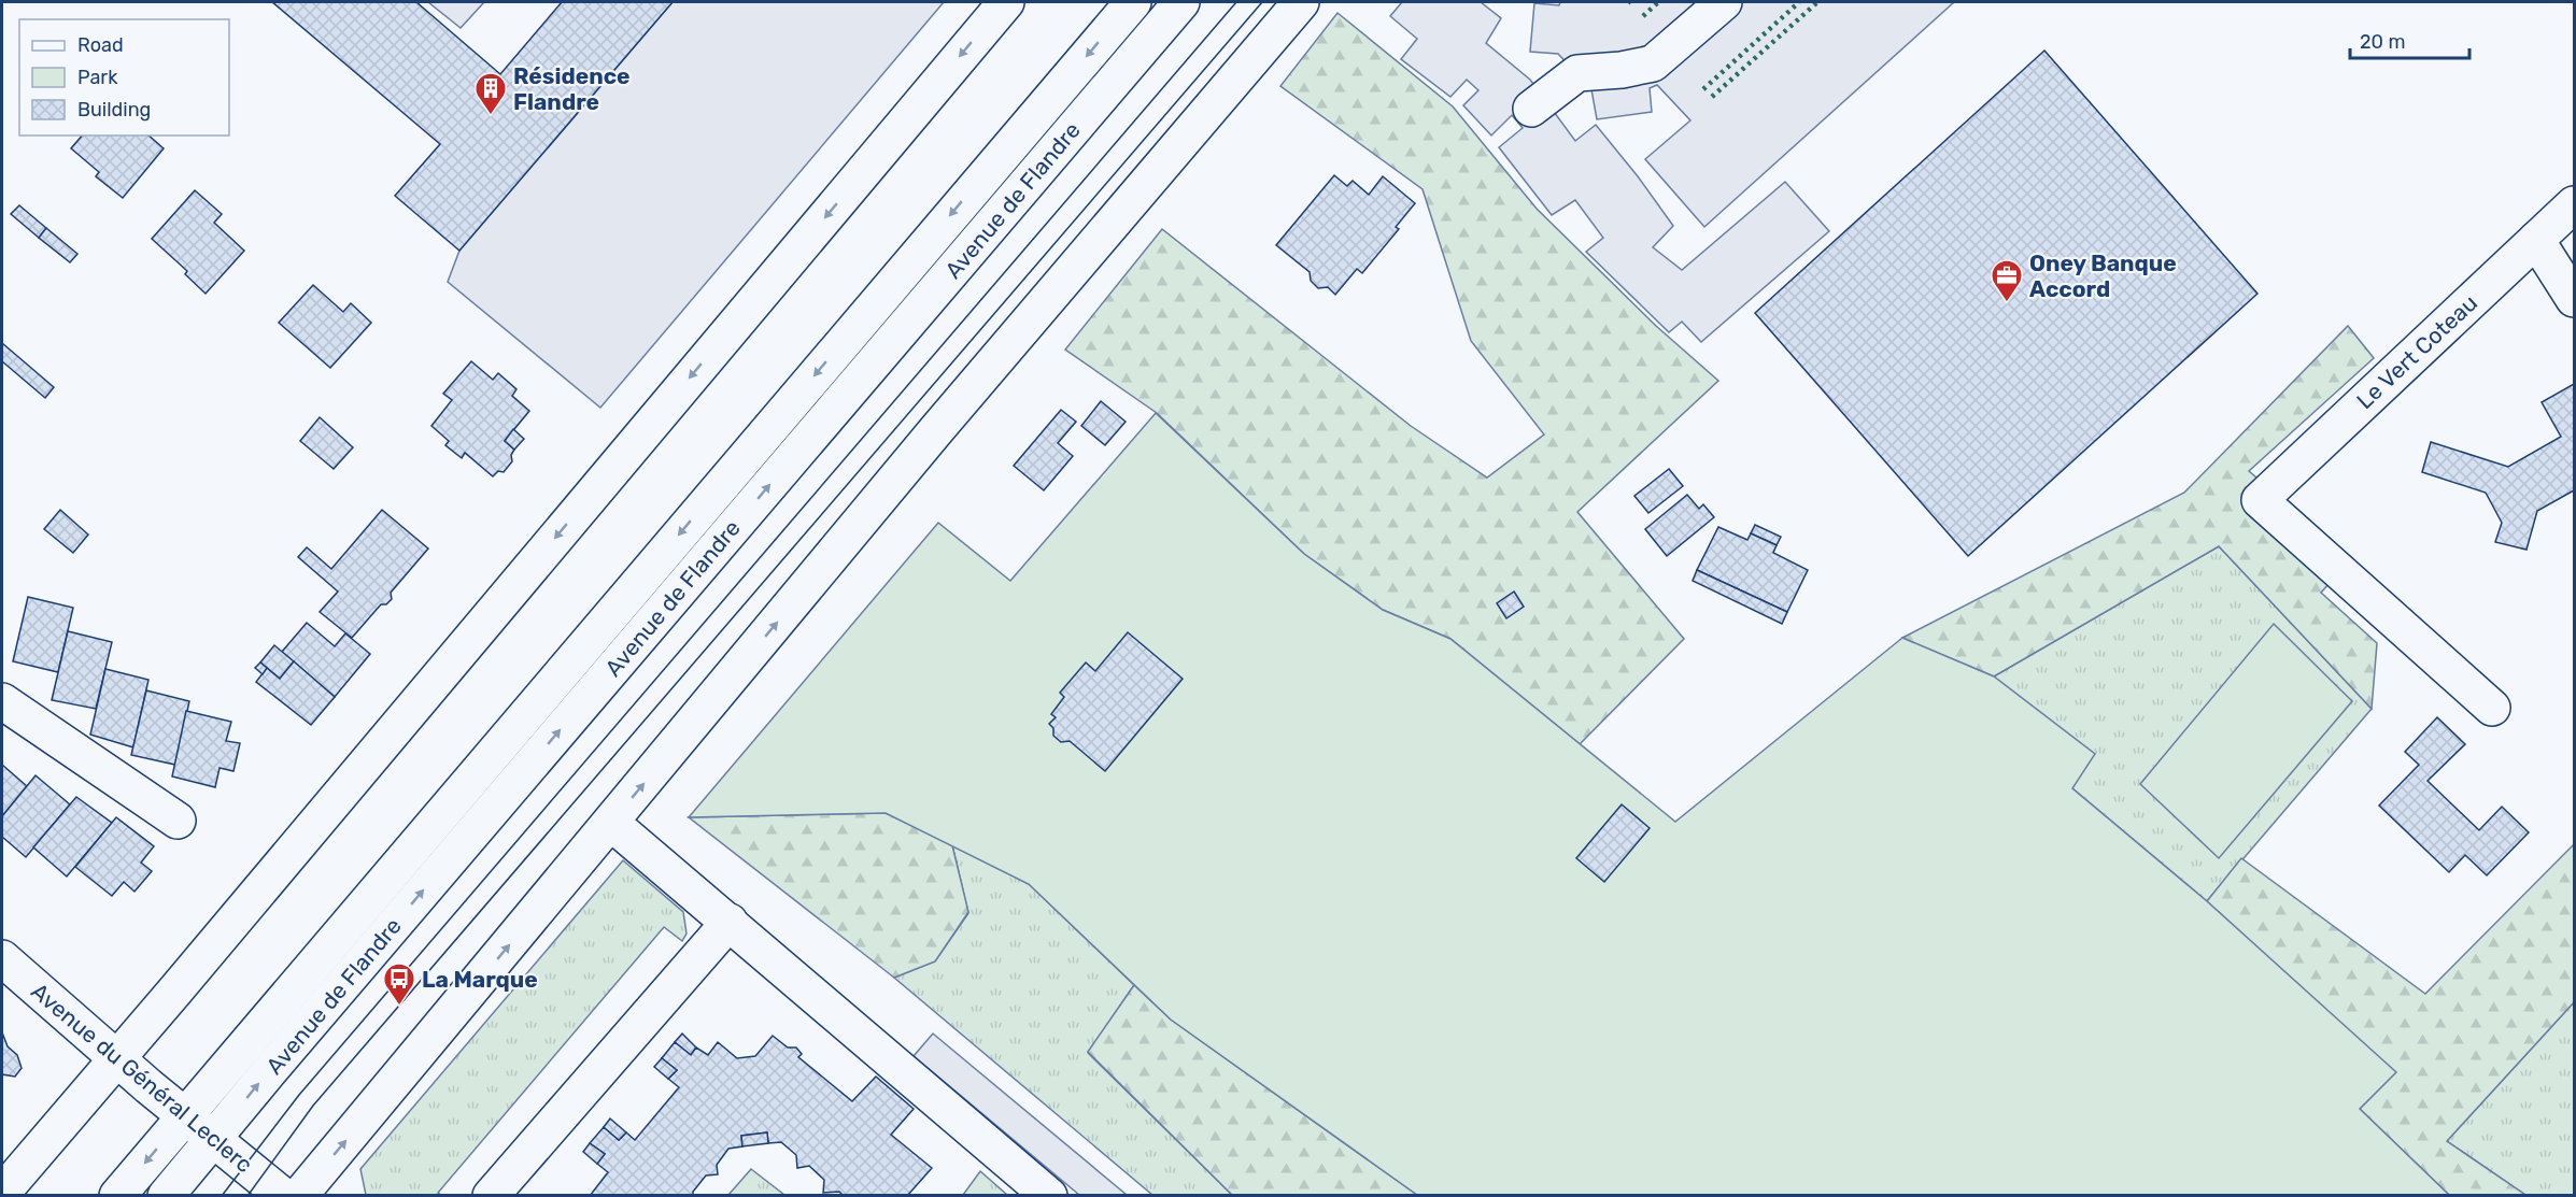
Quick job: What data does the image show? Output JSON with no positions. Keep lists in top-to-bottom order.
{
  "streets": {
    "street": ["Avenue de Flandre", "Le Vert Coteau", "Avenue du Général Leclerc"]
  },
  "crossings": [
    ["Avenue de Flandre", "Avenue du Général Leclerc"]
  ],
  "places": {
    "building": ["Résidence Flandre"],
    "office": ["Oney Banque Accord"],
    "bus stop": ["La Marque"]
  },
  "legend": ["Road", "Park", "Building"],
  "scale_bar": "20 m"
}
